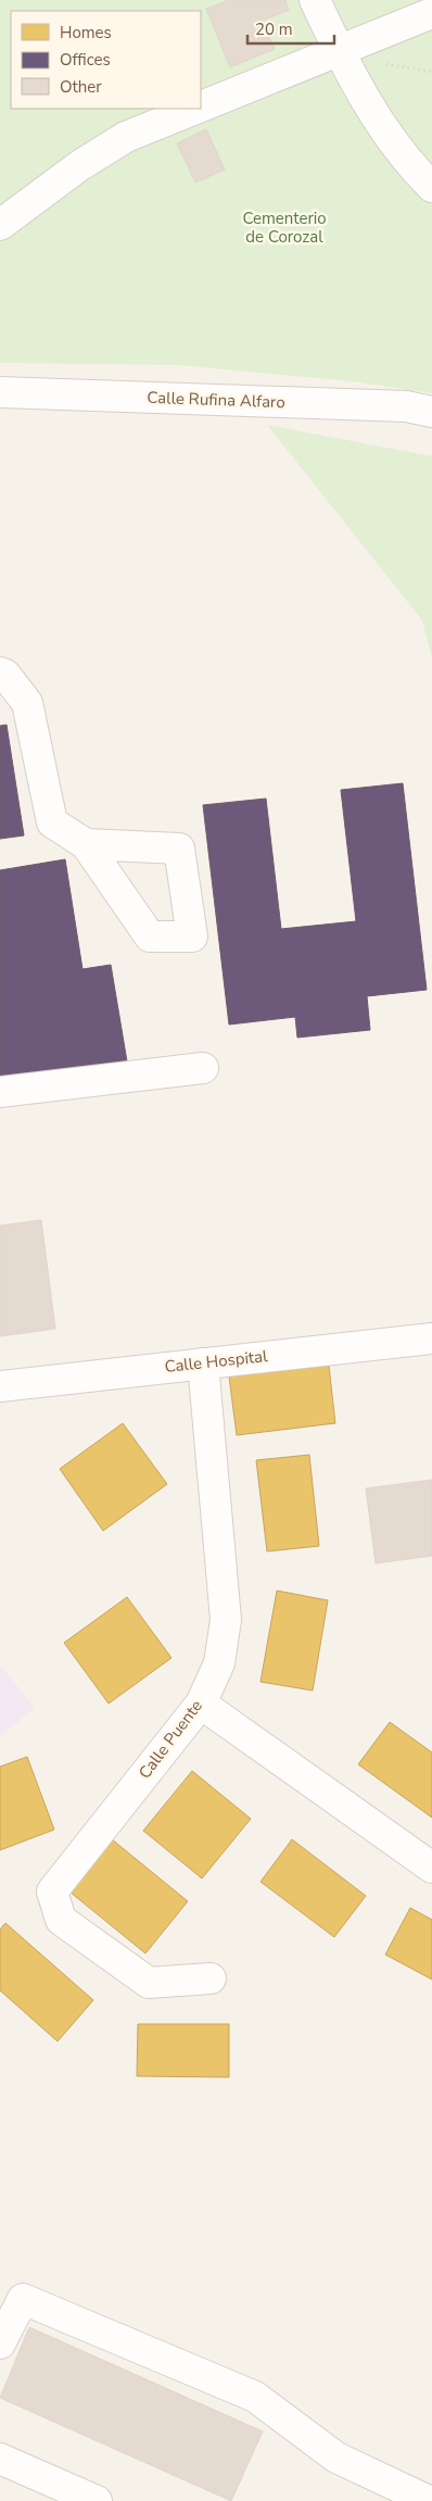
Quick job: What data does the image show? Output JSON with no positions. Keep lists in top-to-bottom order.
{
  "streets": {
    "street": ["Calle Rufina Alfaro", "Calle Hospital", "Calle Puente"]
  },
  "crossings": [
    ["Calle Hospital", "Calle Puente"]
  ],
  "parks": ["Cementerio de Corozal"],
  "legend": ["Homes", "Offices", "Other"],
  "scale_bar": "20 m"
}
